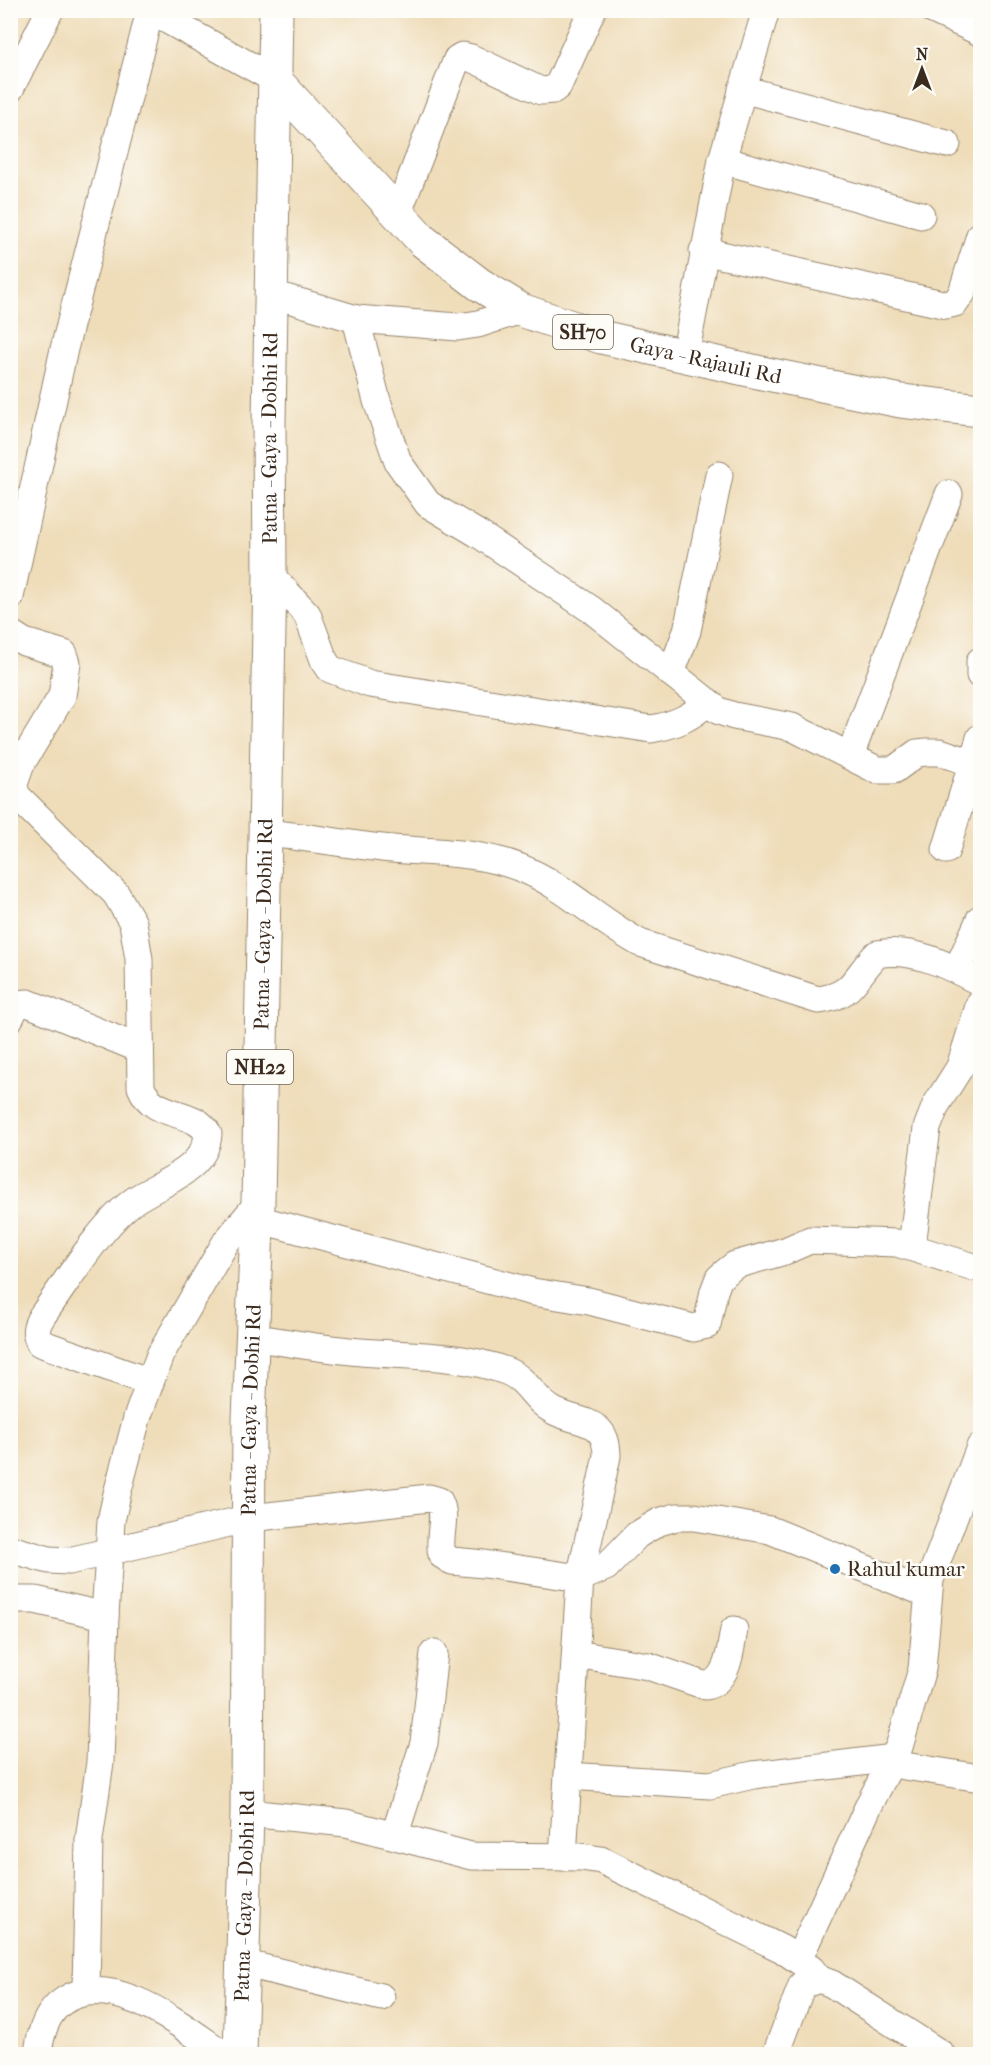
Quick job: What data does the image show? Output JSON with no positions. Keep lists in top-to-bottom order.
{
  "streets": {
    "main road": [
      "SH70",
      "Gaya - Rajauli Rd",
      "Patna - Gaya - Dobhi Rd",
      "NH22"
    ]
  },
  "crossings": [
    ["Gaya - Rajauli Rd", "Patna - Gaya - Dobhi Rd"]
  ],
  "places": ["Rahul kumar"],
  "north": "top"
}
